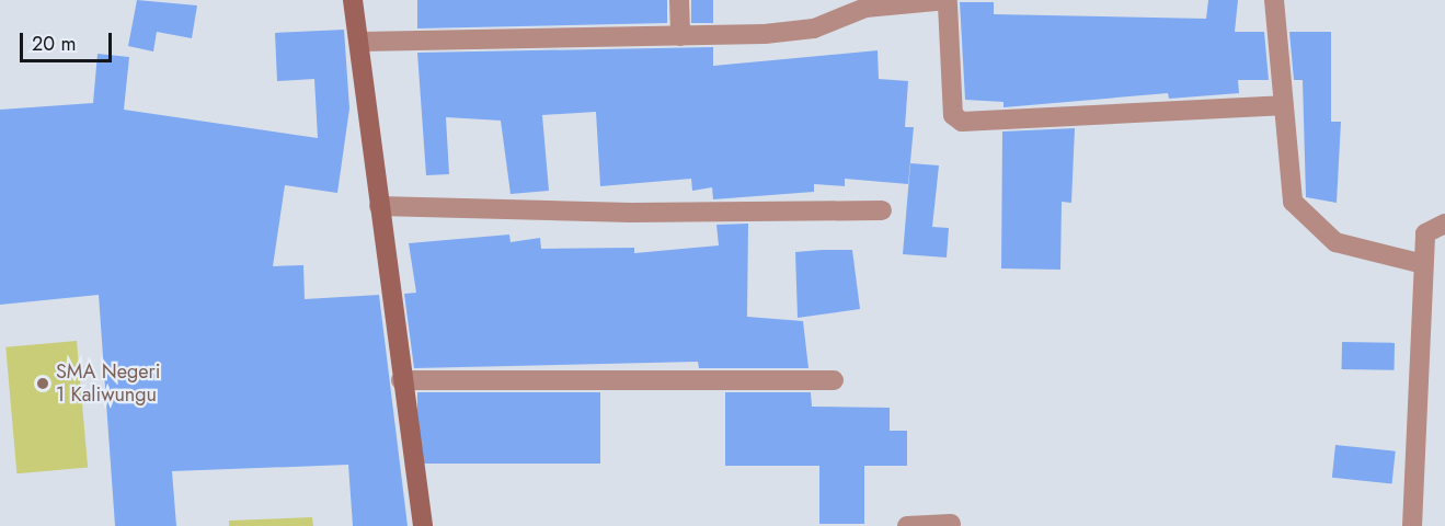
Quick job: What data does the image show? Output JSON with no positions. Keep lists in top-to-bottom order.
{
  "places": ["SMA Negeri 1 Kaliwungu"],
  "scale_bar": "20 m"
}
